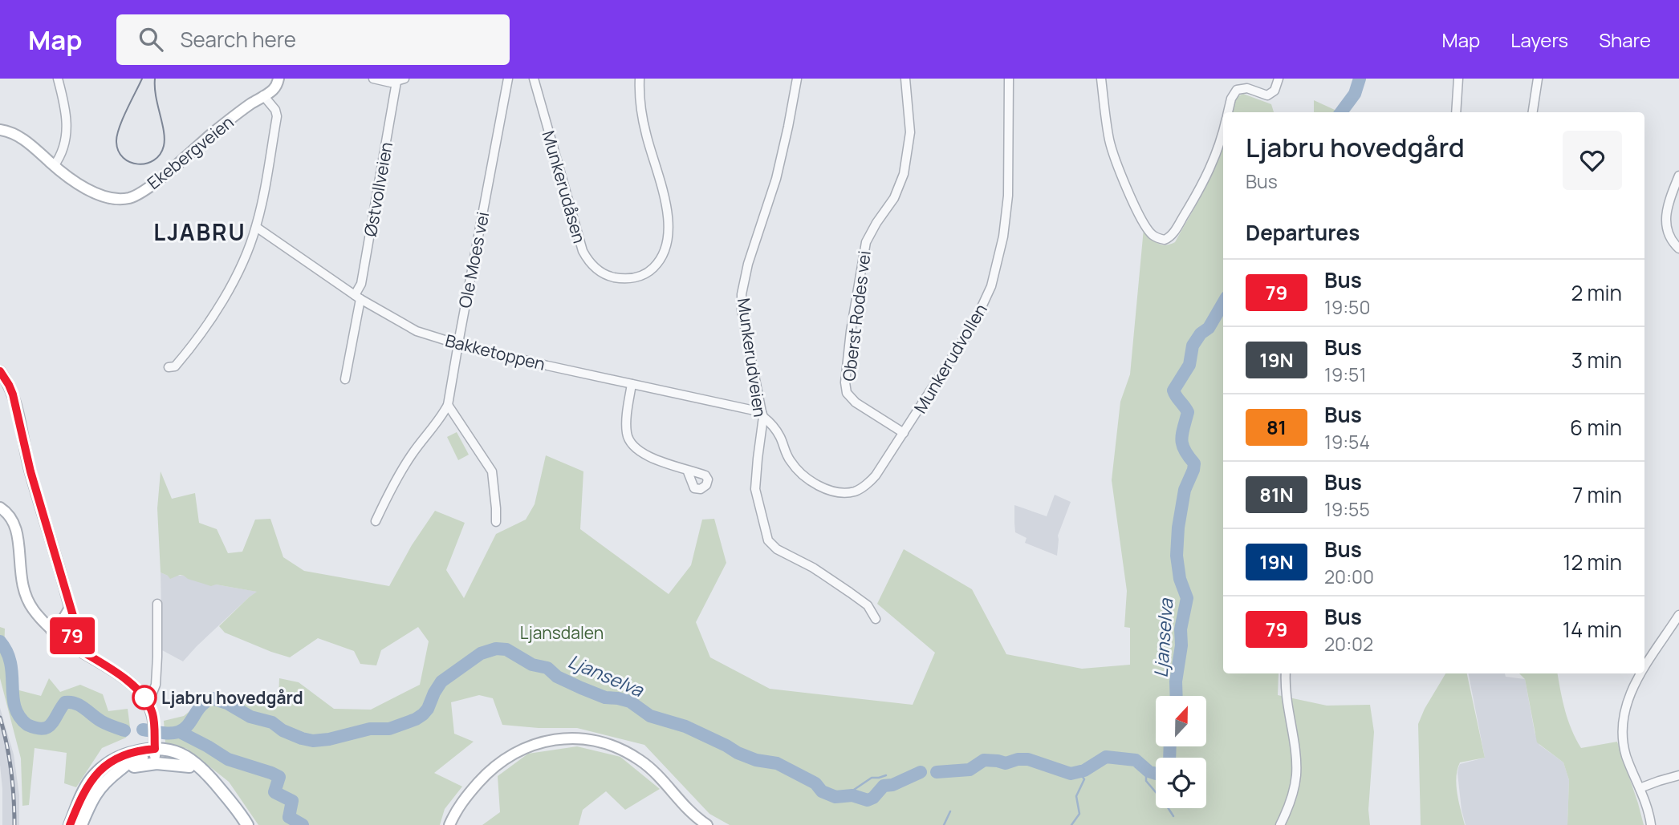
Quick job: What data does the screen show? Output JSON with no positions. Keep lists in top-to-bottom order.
{
  "streets": {
    "main road": ["Ekebergveien"],
    "street": [
      "Munkerudåsen",
      "Østvollveien",
      "Ole Moes vei",
      "Oberst Rodes vei",
      "Bakketoppen",
      "Munkerudveien",
      "Munkerudvollen"
    ]
  },
  "crossings": [
    ["Østvollveien", "Bakketoppen"],
    ["Ole Moes vei", "Bakketoppen"],
    ["Oberst Rodes vei", "Munkerudvollen"],
    ["Bakketoppen", "Munkerudveien"],
    ["Bakketoppen", "Munkerudvollen"],
    ["Munkerudveien", "Munkerudvollen"]
  ],
  "districts": ["LJABRU"],
  "water": ["Ljanselva"],
  "parks": ["Ljansdalen"],
  "places": ["Ljabru hovedgård"],
  "lines": ["bus line 79"],
  "north": "top",
  "page": {
    "header": "Map",
    "search": "Search here",
    "nav": ["Map", "Layers", "Share"],
    "on_map": "79",
    "heading": [
      ["Ljabru hovedgård", "Bus"],
      "Departures"
    ],
    "list": [
      {
        "mark": "79",
        "name": "Bus",
        "note": "19:50",
        "value": "2 min"
      },
      {
        "mark": "19N",
        "name": "Bus",
        "note": "19:51",
        "value": "3 min"
      },
      {
        "mark": "81",
        "name": "Bus",
        "note": "19:54",
        "value": "6 min"
      },
      {
        "mark": "81N",
        "name": "Bus",
        "note": "19:55",
        "value": "7 min"
      },
      {
        "mark": "19N",
        "name": "Bus",
        "note": "20:00",
        "value": "12 min"
      },
      {
        "mark": "79",
        "name": "Bus",
        "note": "20:02",
        "value": "14 min"
      }
    ]
  }
}
